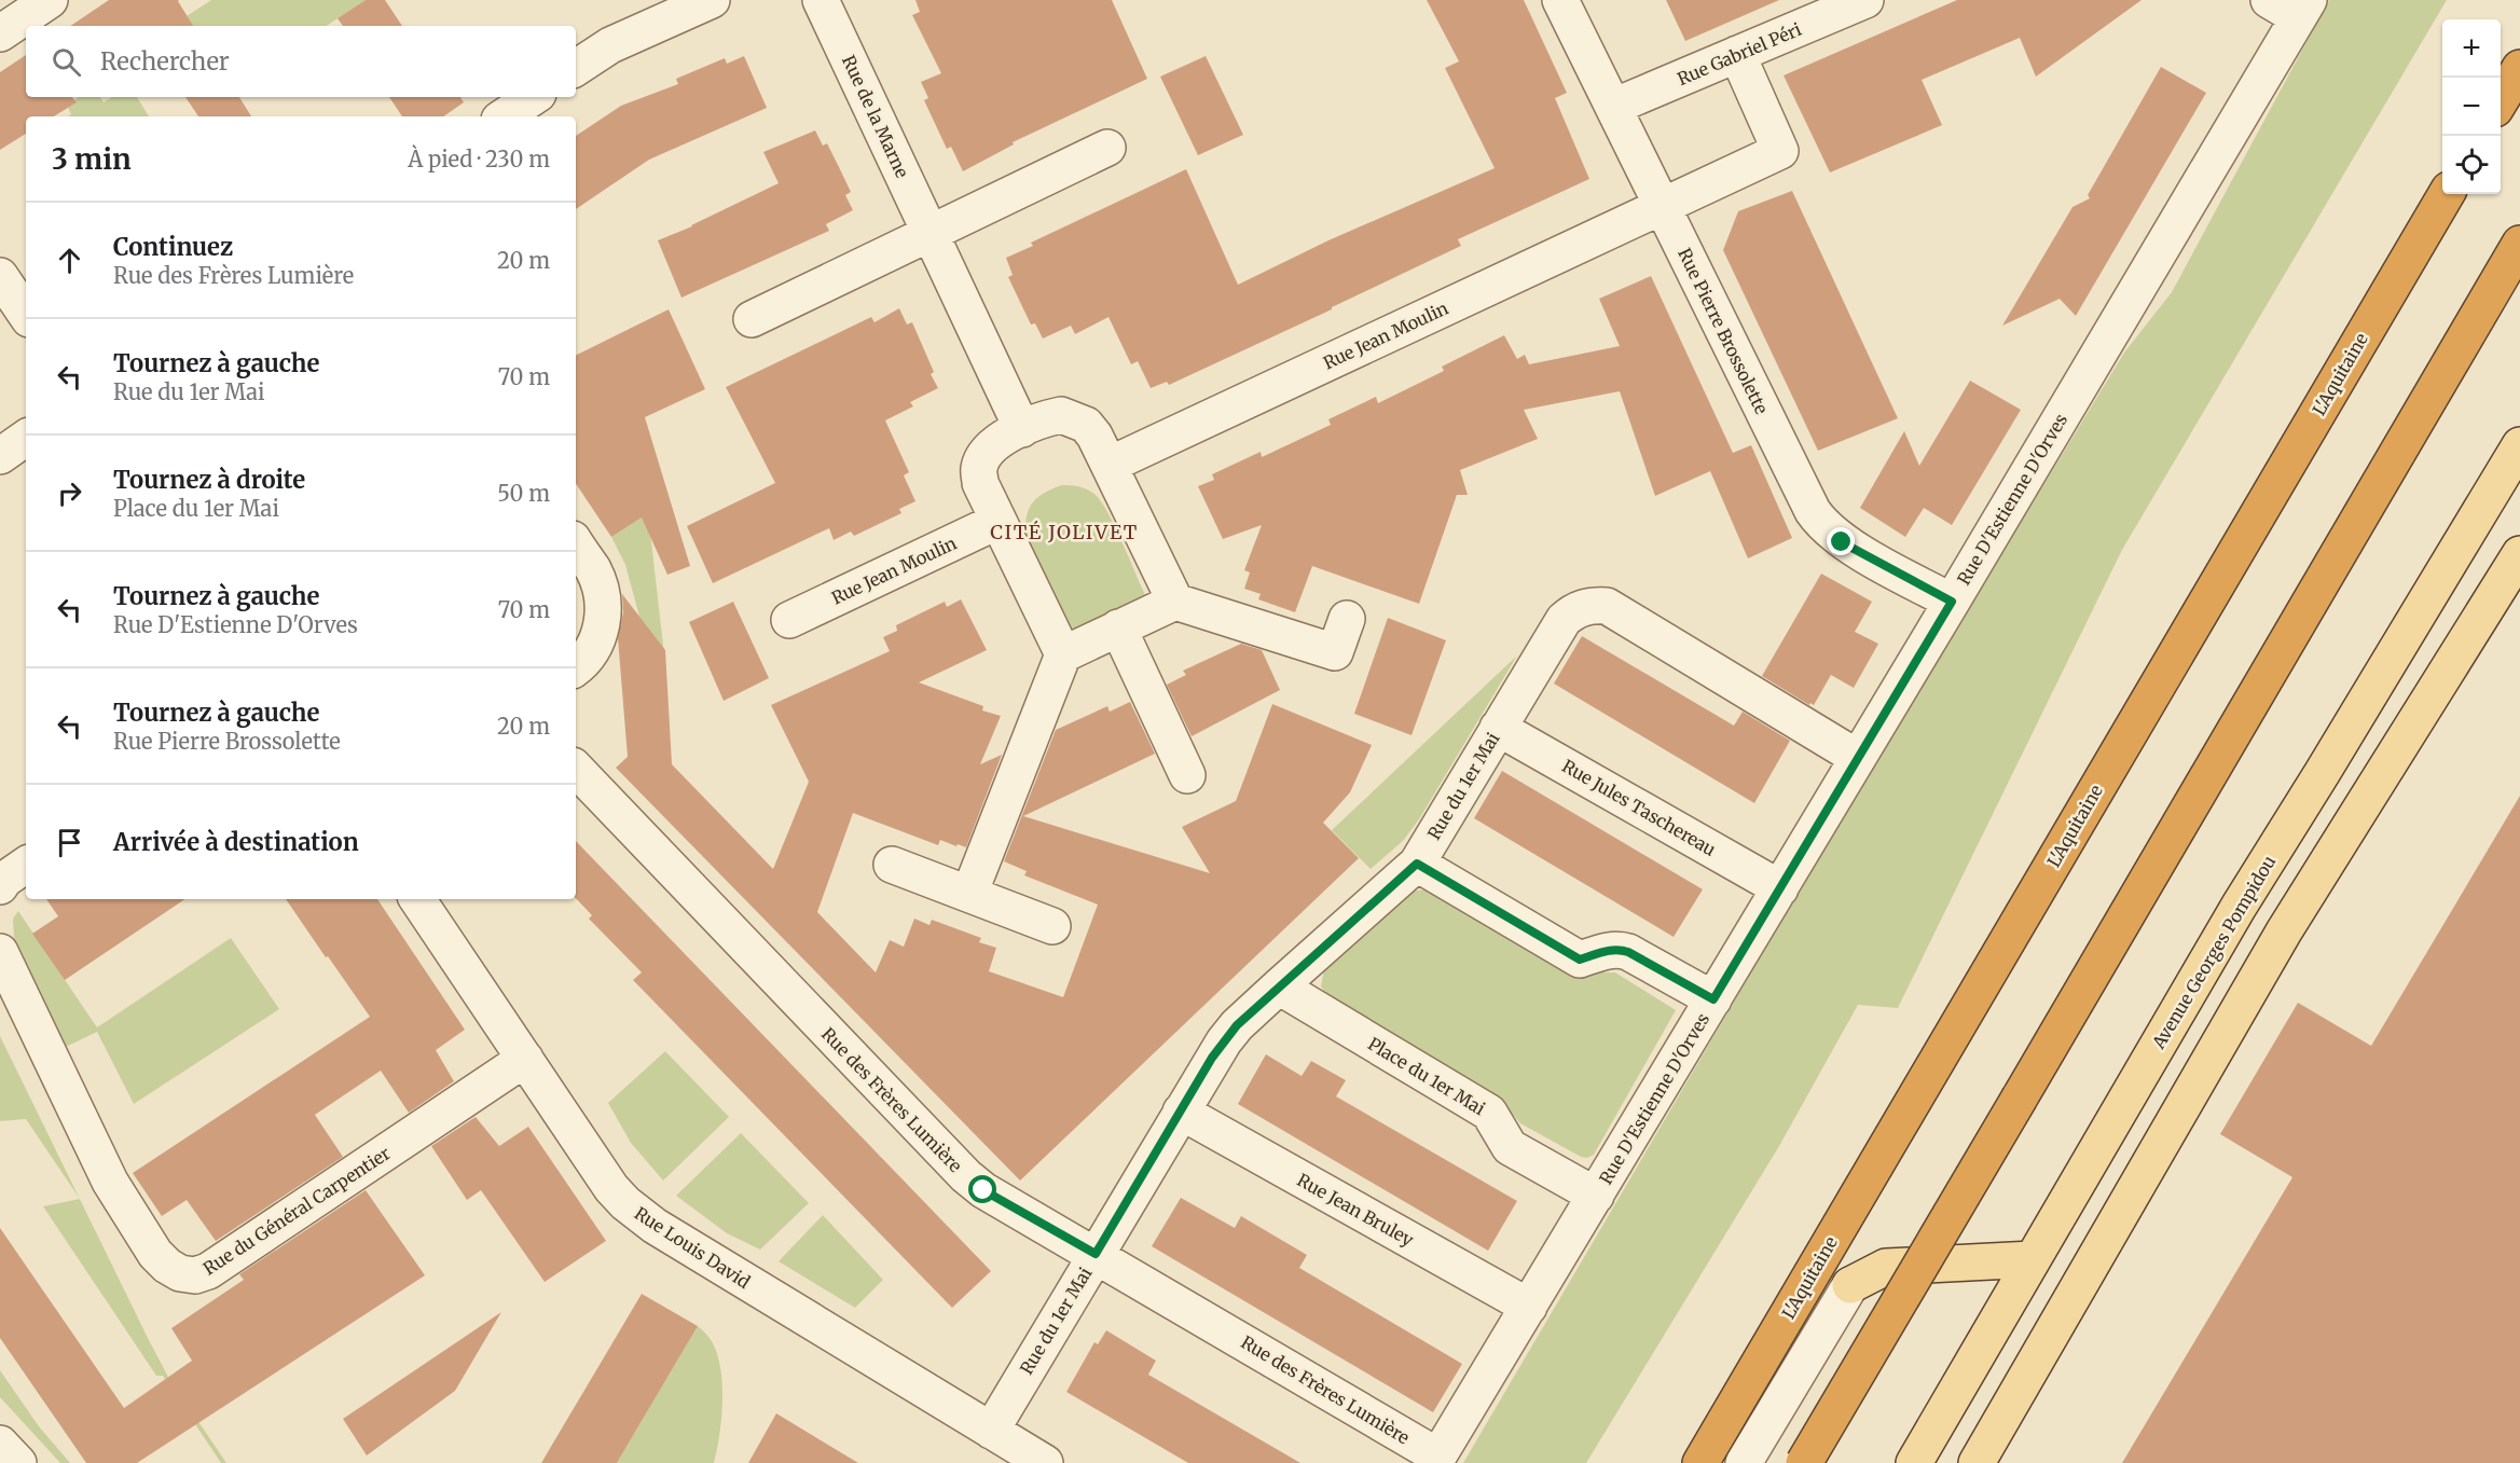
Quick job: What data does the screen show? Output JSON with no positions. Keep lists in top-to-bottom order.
{
  "streets": {
    "highway": ["L'Aquitaine"],
    "main road": ["Avenue Georges Pompidou"],
    "street": [
      "Rue Gabriel Péri",
      "Rue de la Marne",
      "Rue Pierre Brossolette",
      "Rue Jean Moulin",
      "Rue D'Estienne D'Orves",
      "Rue du 1er Mai",
      "Rue Jules Taschereau",
      "Place du 1er Mai",
      "Rue des Frères Lumière",
      "Rue Jean Bruley",
      "Rue du Général Carpentier",
      "Rue Louis David"
    ]
  },
  "crossings": [
    ["Rue Gabriel Péri", "Rue Pierre Brossolette"],
    ["Rue Gabriel Péri", "Rue Jean Moulin"],
    ["Rue Pierre Brossolette", "Rue Jean Moulin"],
    ["Rue Pierre Brossolette", "Rue D'Estienne D'Orves"],
    ["Rue D'Estienne D'Orves", "Rue du 1er Mai"],
    ["Rue D'Estienne D'Orves", "Rue Jules Taschereau"],
    ["Rue D'Estienne D'Orves", "Place du 1er Mai"],
    ["Rue D'Estienne D'Orves", "Rue des Frères Lumière"],
    ["Rue D'Estienne D'Orves", "Rue Jean Bruley"],
    ["Rue du 1er Mai", "Rue Jules Taschereau"],
    ["Rue du 1er Mai", "Place du 1er Mai"],
    ["Rue du 1er Mai", "Rue des Frères Lumière"],
    ["Rue du 1er Mai", "Rue Jean Bruley"],
    ["Rue du 1er Mai", "Rue Louis David"],
    ["Rue du Général Carpentier", "Rue Louis David"]
  ],
  "districts": ["CITÉ JOLIVET"],
  "page": {
    "map_buttons": ["+", "−"],
    "search": "Rechercher",
    "heading": ["3 min", "À pied · 230 m"],
    "list": [
      ["Continuez", "Rue des Frères Lumière", "20 m"],
      ["Tournez à gauche", "Rue du 1er Mai", "70 m"],
      ["Tournez à droite", "Place du 1er Mai", "50 m"],
      ["Tournez à gauche", "Rue D'Estienne D'Orves", "70 m"],
      ["Tournez à gauche", "Rue Pierre Brossolette", "20 m"],
      "Arrivée à destination"
    ]
  }
}
